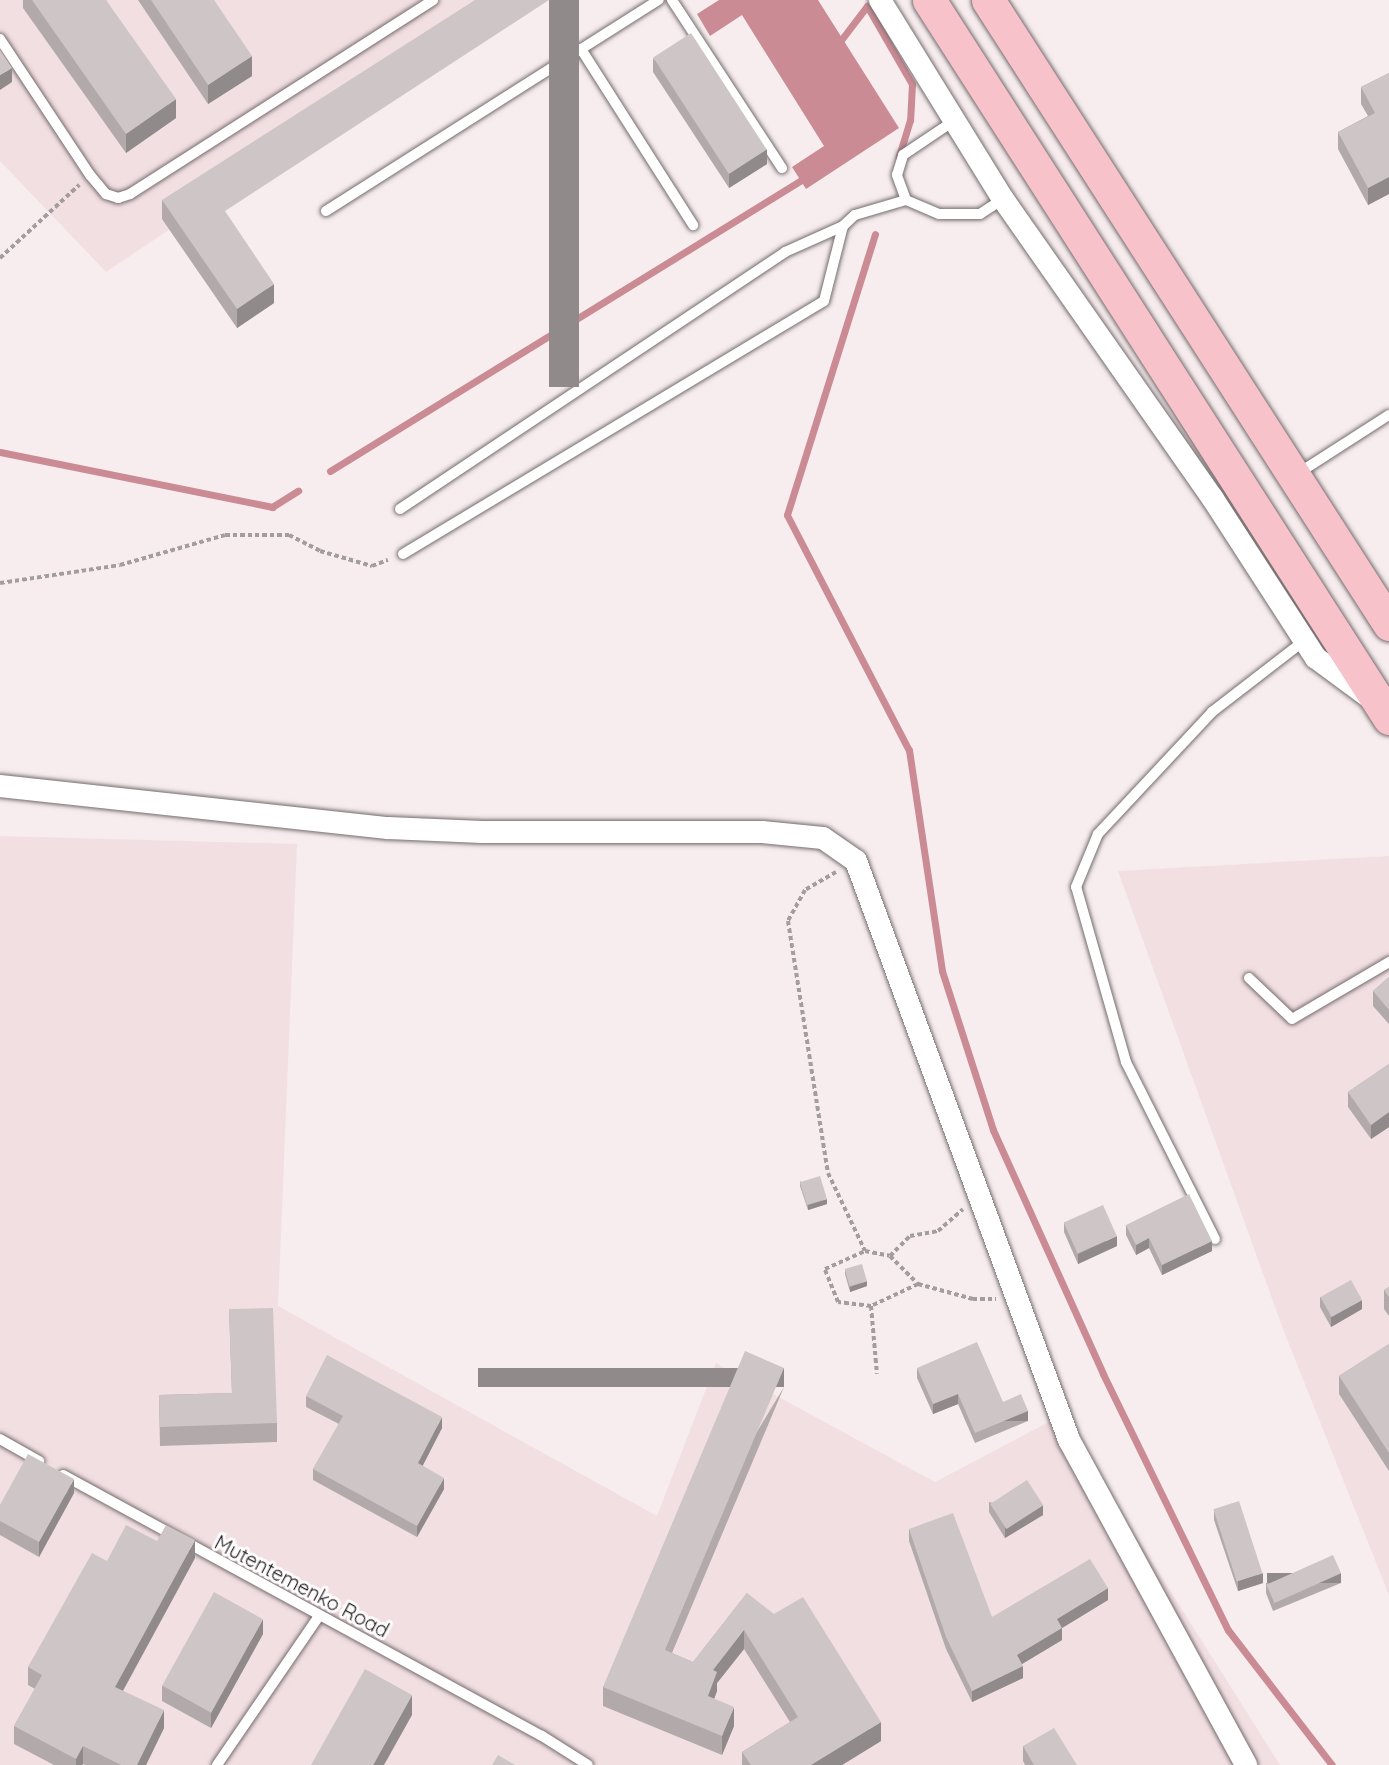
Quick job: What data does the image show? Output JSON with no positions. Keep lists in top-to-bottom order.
{
  "streets": {
    "lane": ["Mutentemenko Road"]
  }
}
